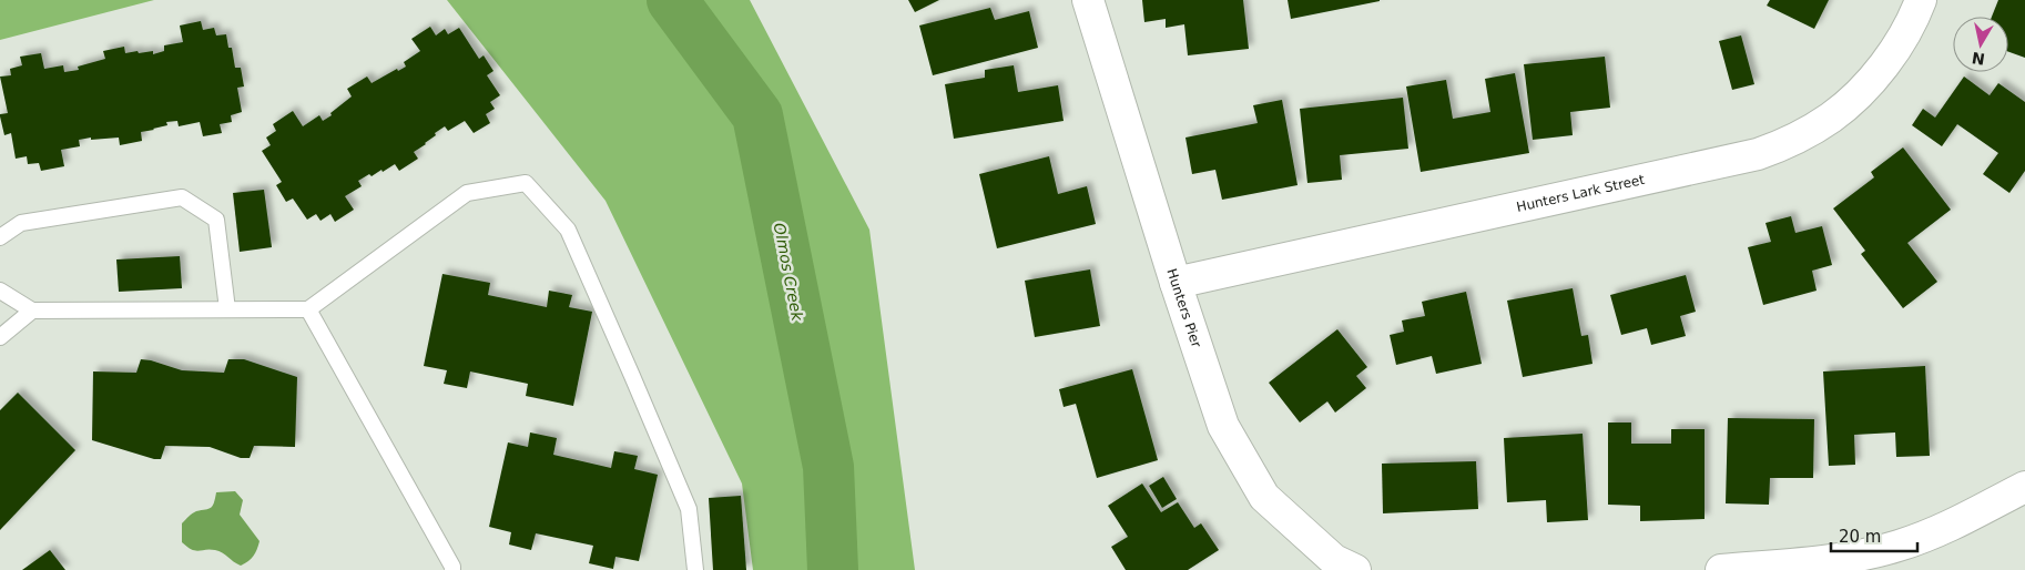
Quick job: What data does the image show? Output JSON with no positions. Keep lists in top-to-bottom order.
{
  "streets": {
    "street": ["Hunters Lark Street", "Hunters Pier"]
  },
  "crossings": [
    ["Hunters Lark Street", "Hunters Pier"]
  ],
  "water": ["Olmos Creek"],
  "scale_bar": "20 m",
  "north": "bottom"
}
